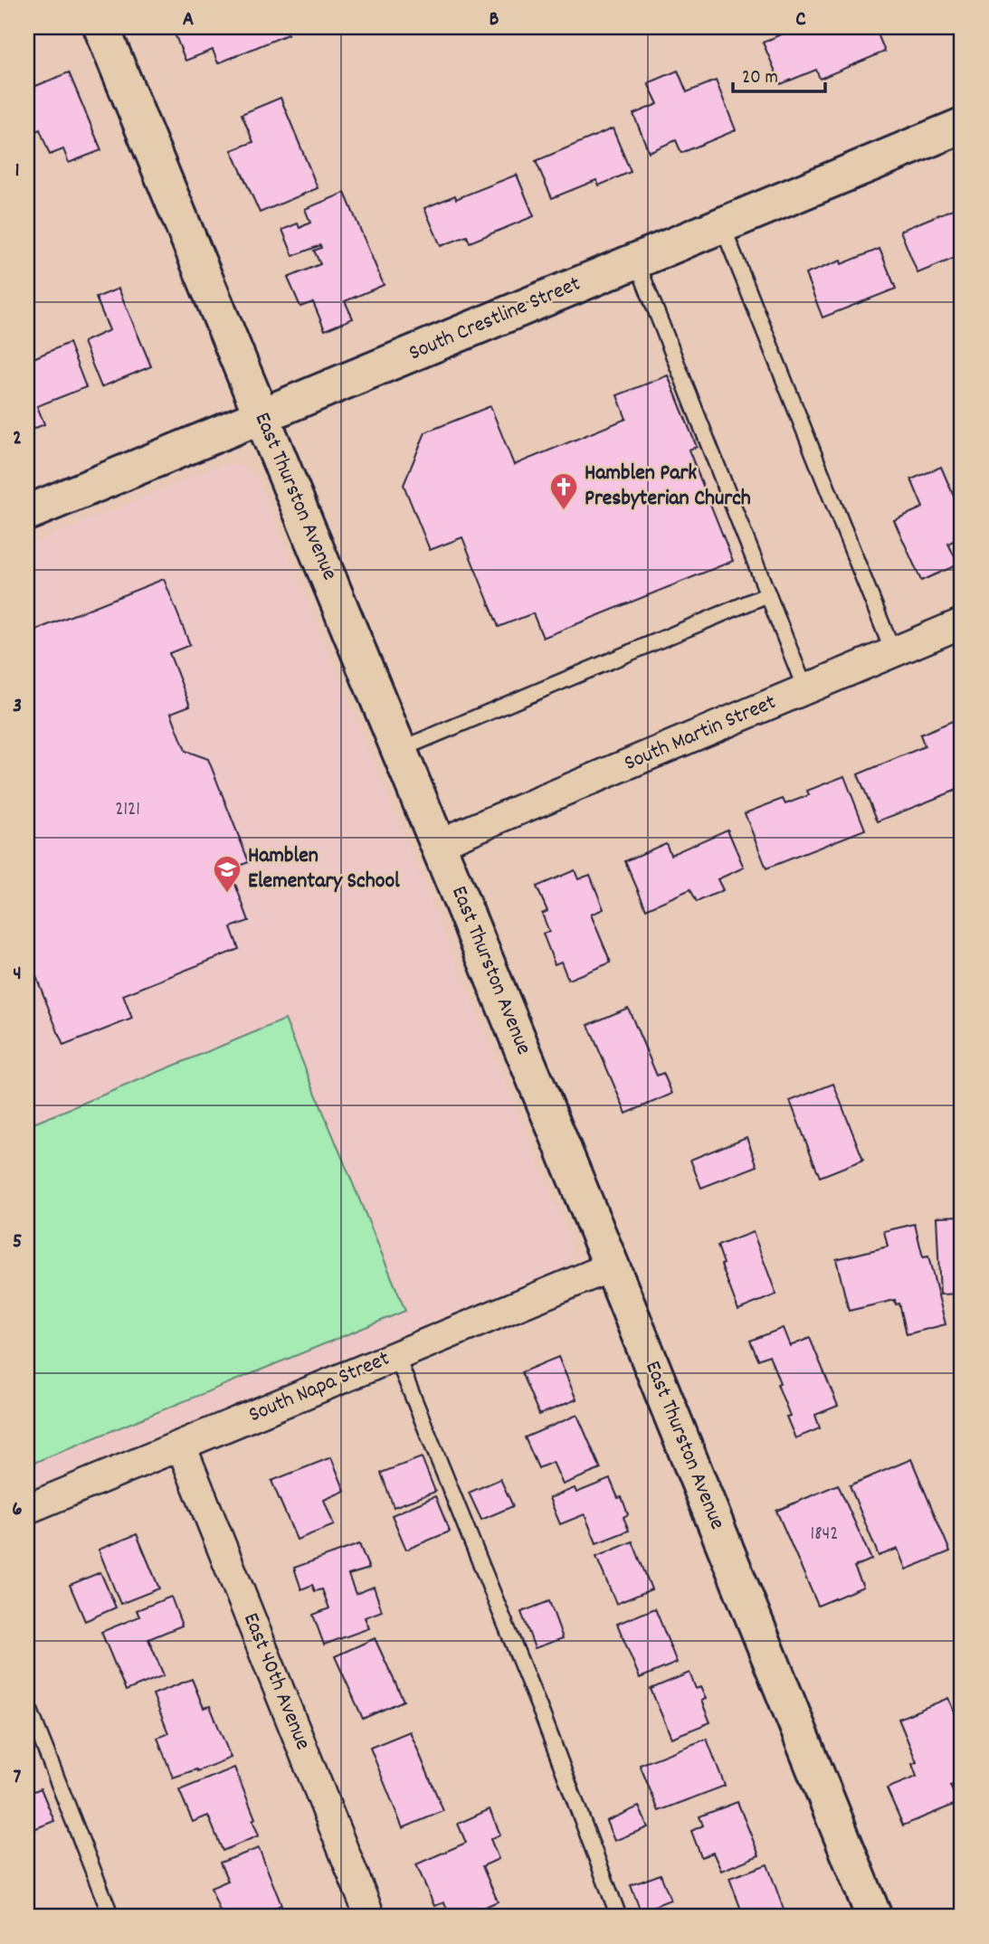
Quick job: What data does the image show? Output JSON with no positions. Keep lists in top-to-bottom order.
{
  "streets": {
    "street": [
      "South Crestline Street",
      "East Thurston Avenue",
      "South Martin Street",
      "South Napa Street",
      "East 40th Avenue"
    ]
  },
  "crossings": [
    ["South Crestline Street", "East Thurston Avenue"],
    ["East Thurston Avenue", "South Martin Street"],
    ["East Thurston Avenue", "South Napa Street"],
    ["South Napa Street", "East 40th Avenue"]
  ],
  "places": {
    "church": ["Hamblen Park Presbyterian Church"],
    "school or university": ["Hamblen Elementary School"]
  },
  "house_numbers": ["2121", "1842"],
  "scale_bar": "20 m",
  "grid": {
    "columns": ["A", "B", "C"],
    "rows": [
      "1",
      "2",
      "3",
      "4",
      "5",
      "6",
      "7"
    ]
  }
}
